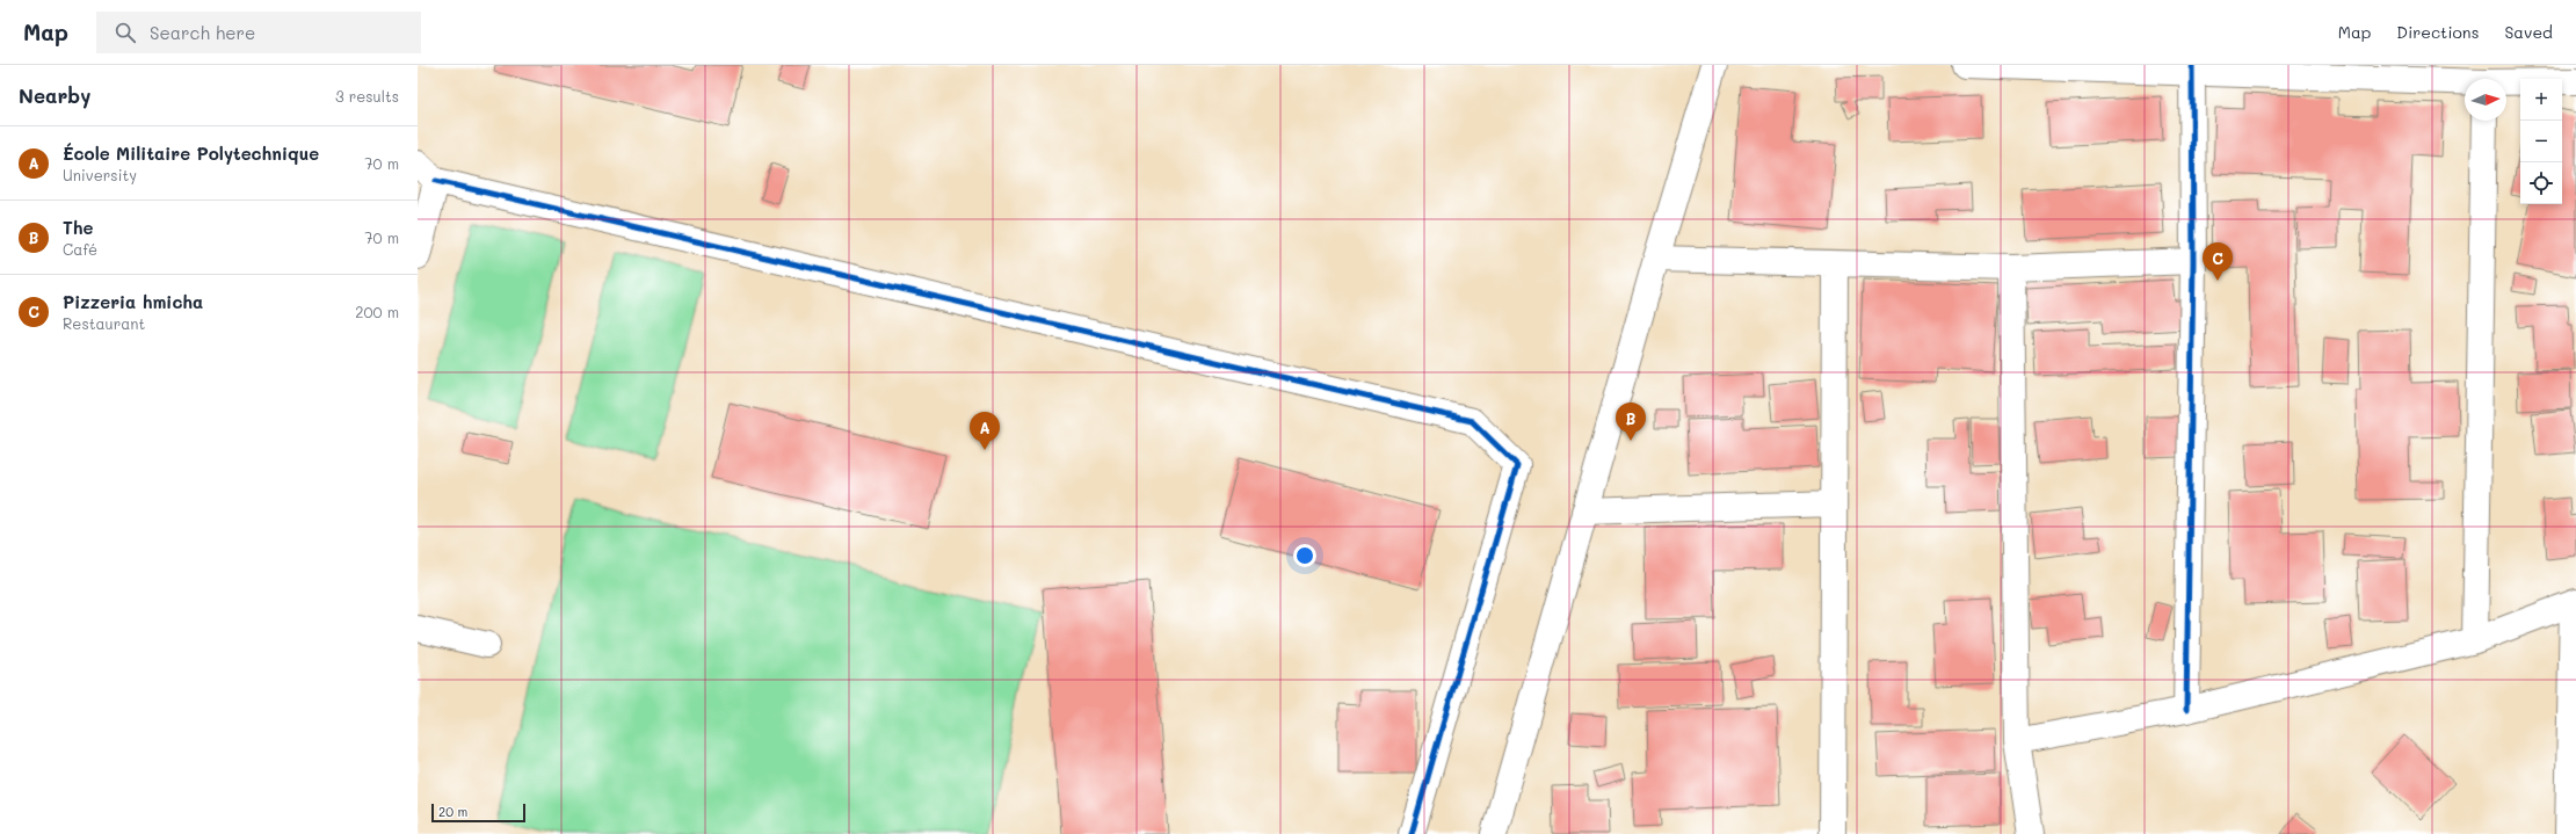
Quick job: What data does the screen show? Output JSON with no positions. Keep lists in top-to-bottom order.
{
  "scale_bar": "20 m",
  "north": "right",
  "page": {
    "header": "Map",
    "search": "Search here",
    "nav": ["Map", "Directions", "Saved"],
    "heading": ["Nearby", "3 results"],
    "map_buttons": ["+", "−"],
    "list": [
      {
        "mark": "A",
        "name": "École Militaire Polytechnique",
        "note": "University",
        "value": "70 m"
      },
      {
        "mark": "B",
        "name": "The",
        "note": "Café",
        "value": "70 m"
      },
      {
        "mark": "C",
        "name": "Pizzeria hmicha",
        "note": "Restaurant",
        "value": "200 m"
      }
    ],
    "pins": ["C", "B", "A"],
    "scale": "20 m"
  }
}
